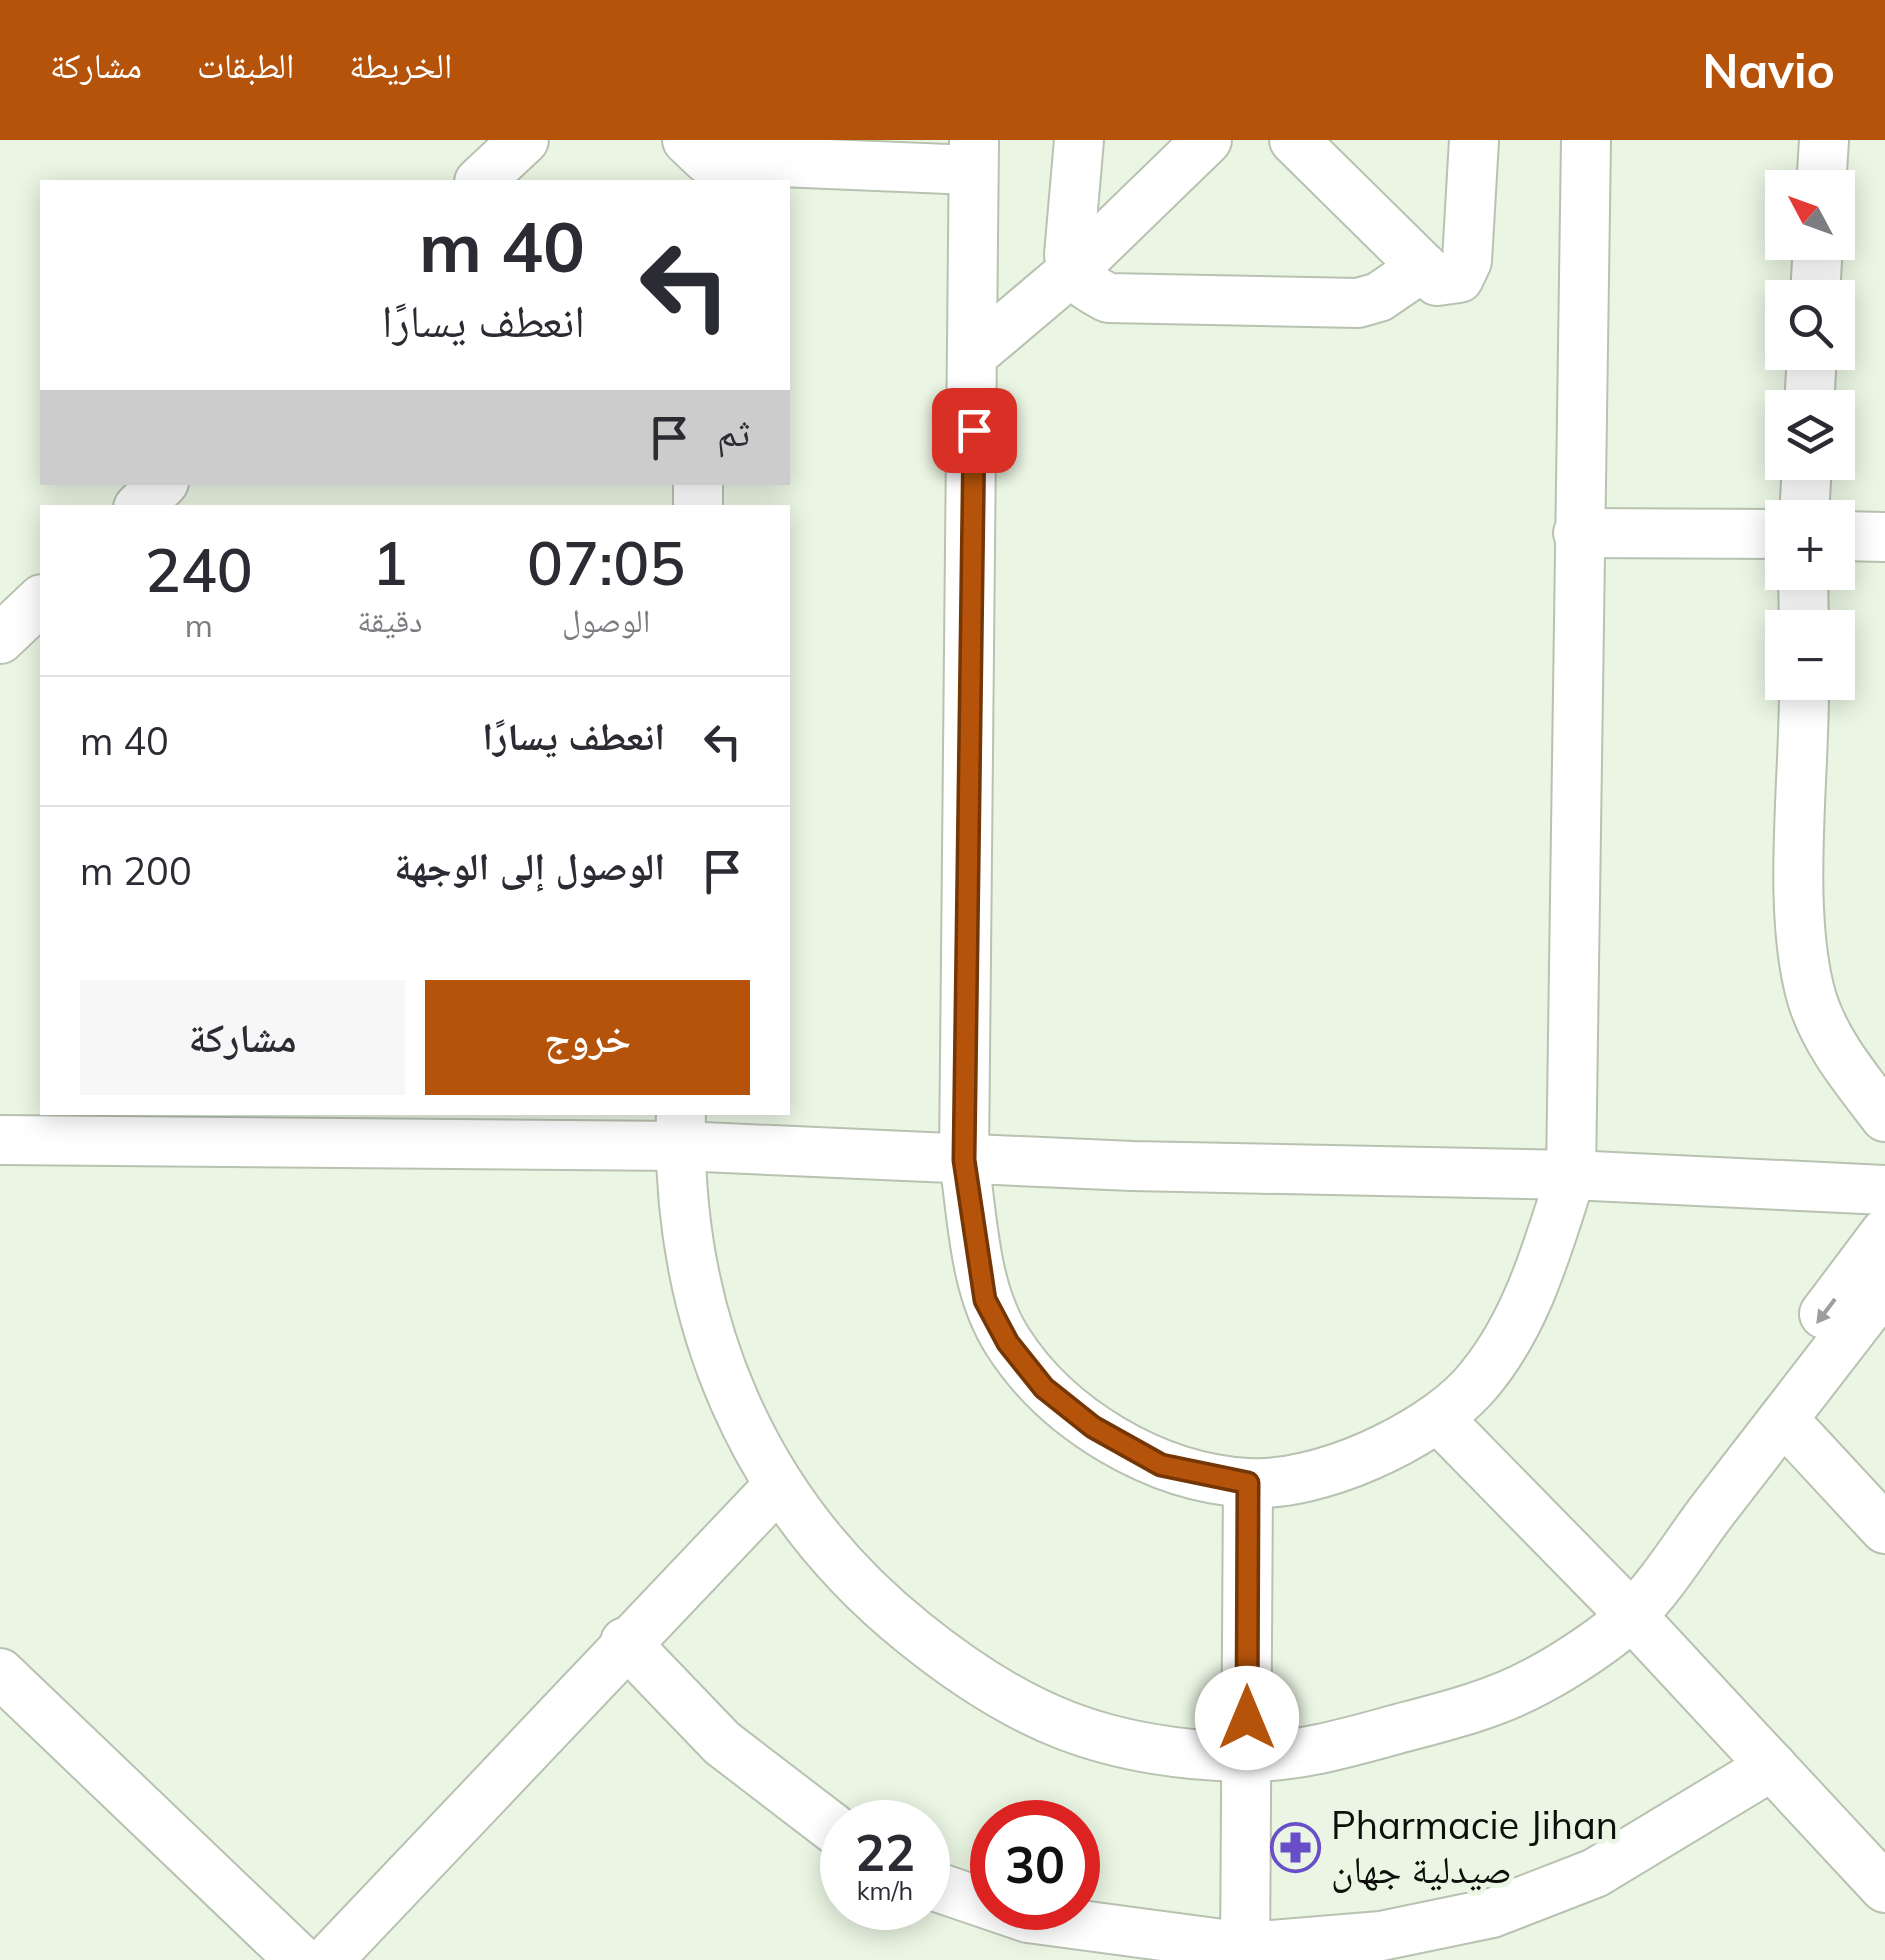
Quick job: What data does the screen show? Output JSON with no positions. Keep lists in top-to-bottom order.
{
  "places": {
    "pharmacy": ["Pharmacie Jihan صيدلية جهان"]
  },
  "north": "top left",
  "page": {
    "header": "Navio",
    "nav": ["الخريطة", "الطبقات", "مشاركة"],
    "map_buttons": ["+", "−"],
    "turn": ["40 m", "انعطف يسارًا"],
    "then": "ثم",
    "eta": [
      "07:05",
      "الوصول",
      "1",
      "دقيقة",
      "240",
      "m"
    ],
    "list": [
      {
        "name": "انعطف يسارًا",
        "value": "40 m"
      },
      {
        "name": "الوصول إلى الوجهة",
        "value": "200 m"
      }
    ],
    "buttons": ["خروج", "مشاركة"],
    "speed": "22 km/h",
    "limit": "30"
  }
}
